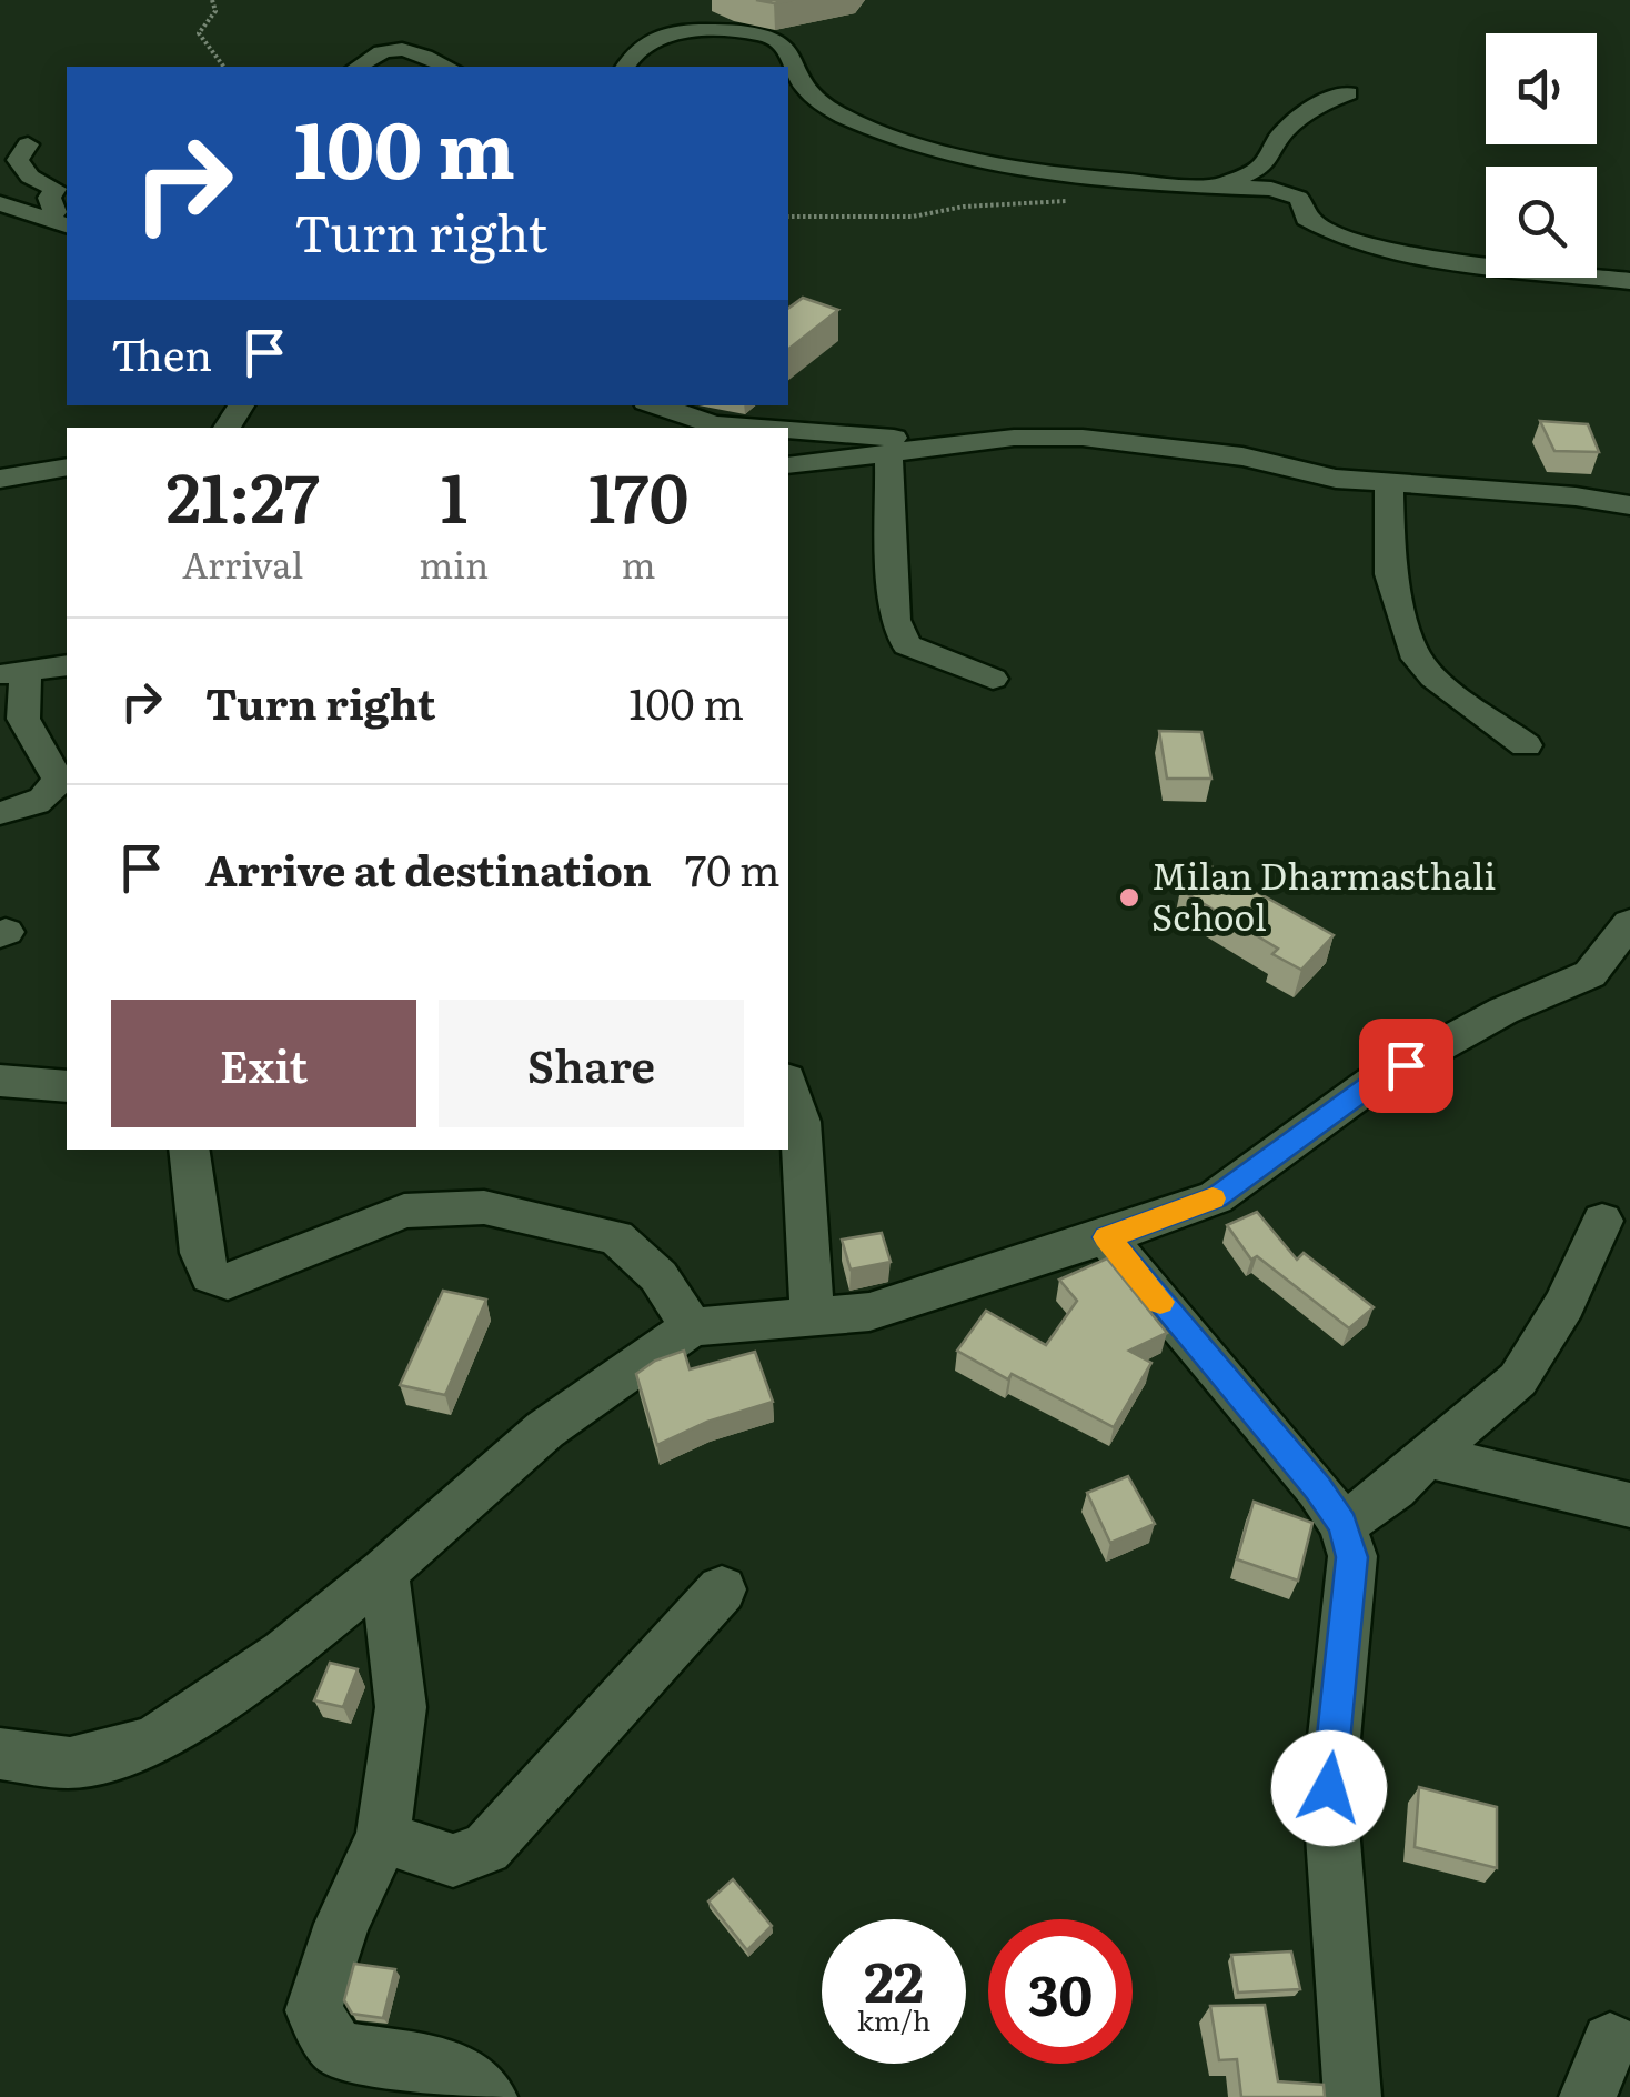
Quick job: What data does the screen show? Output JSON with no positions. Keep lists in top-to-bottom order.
{
  "places": ["Milan Dharmasthali School"],
  "page": {
    "turn": ["100 m", "Turn right"],
    "then": "Then",
    "eta": [
      "21:27",
      "Arrival",
      "1",
      "min",
      "170",
      "m"
    ],
    "list": [
      {
        "name": "Turn right",
        "value": "100 m"
      },
      {
        "name": "Arrive at destination",
        "value": "70 m"
      }
    ],
    "buttons": ["Exit", "Share"],
    "speed": "22 km/h",
    "limit": "30"
  }
}
